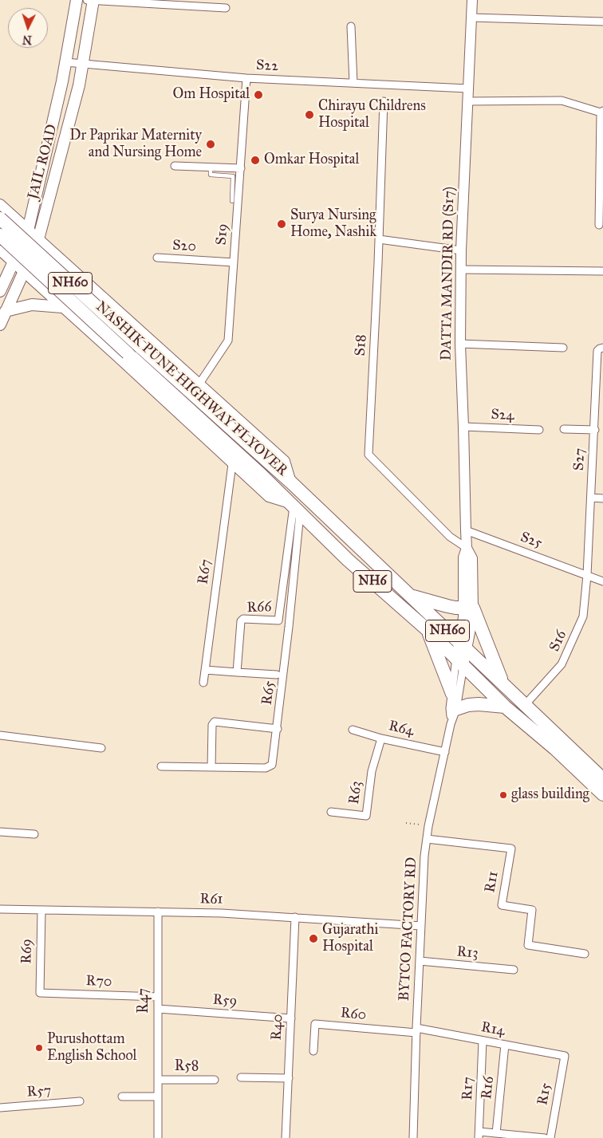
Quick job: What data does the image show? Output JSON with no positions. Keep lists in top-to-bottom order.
{
  "streets": {
    "highway": ["NH60", "NASHIK PUNE HIGHWAY FLYOVER", "NH6"],
    "main road": ["JAIL ROAD", "DATTA MANDIR RD (S17)"],
    "street": [
      "S22",
      "S19",
      "S20",
      "S18",
      "S24",
      "S27",
      "S25",
      "R67",
      "R66",
      "S16",
      "R65",
      "R64",
      "R63",
      "R11",
      "R61",
      "BYTCO FACTORY RD",
      "R69",
      "R13",
      "R70",
      "R47",
      "R59",
      "R60",
      "R40",
      "R14",
      "R58",
      "R16",
      "R17",
      "R57",
      "R15"
    ]
  },
  "crossings": [
    ["S22", "JAIL ROAD"],
    ["S22", "S19"],
    ["S22", "DATTA MANDIR RD (S17)"],
    ["S19", "S20"],
    ["DATTA MANDIR RD (S17)", "NH60"],
    ["DATTA MANDIR RD (S17)", "S18"],
    ["DATTA MANDIR RD (S17)", "S24"],
    ["DATTA MANDIR RD (S17)", "S25"],
    ["DATTA MANDIR RD (S17)", "NH6"],
    ["DATTA MANDIR RD (S17)", "BYTCO FACTORY RD"],
    ["NH60", "NASHIK PUNE HIGHWAY FLYOVER"],
    ["NH60", "S16"],
    ["NASHIK PUNE HIGHWAY FLYOVER", "NH6"],
    ["NASHIK PUNE HIGHWAY FLYOVER", "R66"],
    ["NASHIK PUNE HIGHWAY FLYOVER", "R65"],
    ["S27", "S25"],
    ["S27", "S16"],
    ["S25", "S16"],
    ["NH6", "R66"],
    ["NH6", "R65"],
    ["NH6", "BYTCO FACTORY RD"],
    ["R66", "R65"],
    ["R64", "R63"],
    ["R64", "BYTCO FACTORY RD"],
    ["R11", "BYTCO FACTORY RD"],
    ["R61", "BYTCO FACTORY RD"],
    ["R61", "R69"],
    ["R61", "R47"],
    ["R61", "R40"],
    ["BYTCO FACTORY RD", "R13"],
    ["BYTCO FACTORY RD", "R60"],
    ["BYTCO FACTORY RD", "R14"],
    ["R69", "R70"],
    ["R70", "R47"],
    ["R47", "R59"],
    ["R47", "R58"],
    ["R59", "R40"],
    ["R60", "R14"],
    ["R14", "R16"],
    ["R14", "R17"],
    ["R14", "R15"]
  ],
  "places": [
    "Om Hospital",
    "Chirayu Childrens Hospital",
    "Dr Paprikar Maternity and Nursing Home",
    "Omkar Hospital",
    "Surya Nursing Home, Nashik",
    "glass building",
    "Gujarathi Hospital",
    "Purushottam English School"
  ],
  "north": "bottom"
}
